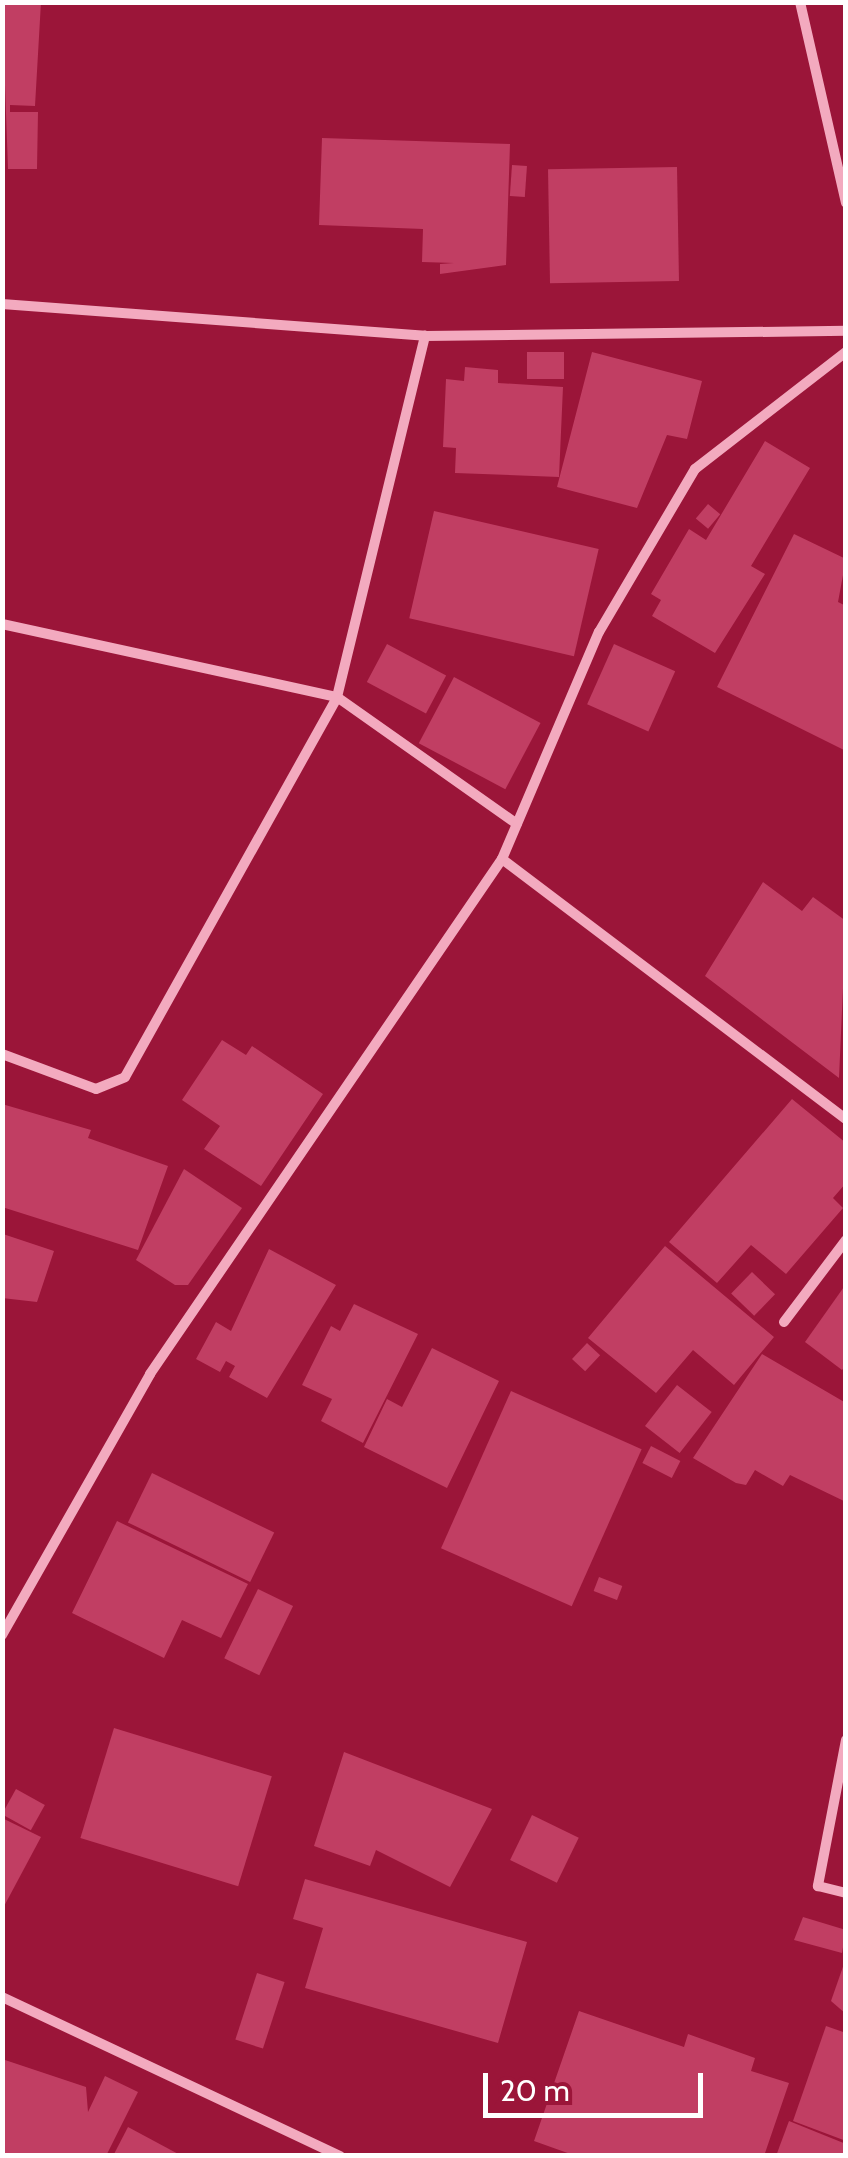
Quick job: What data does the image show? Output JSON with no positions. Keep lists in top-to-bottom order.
{
  "scale_bar": "20 m"
}
